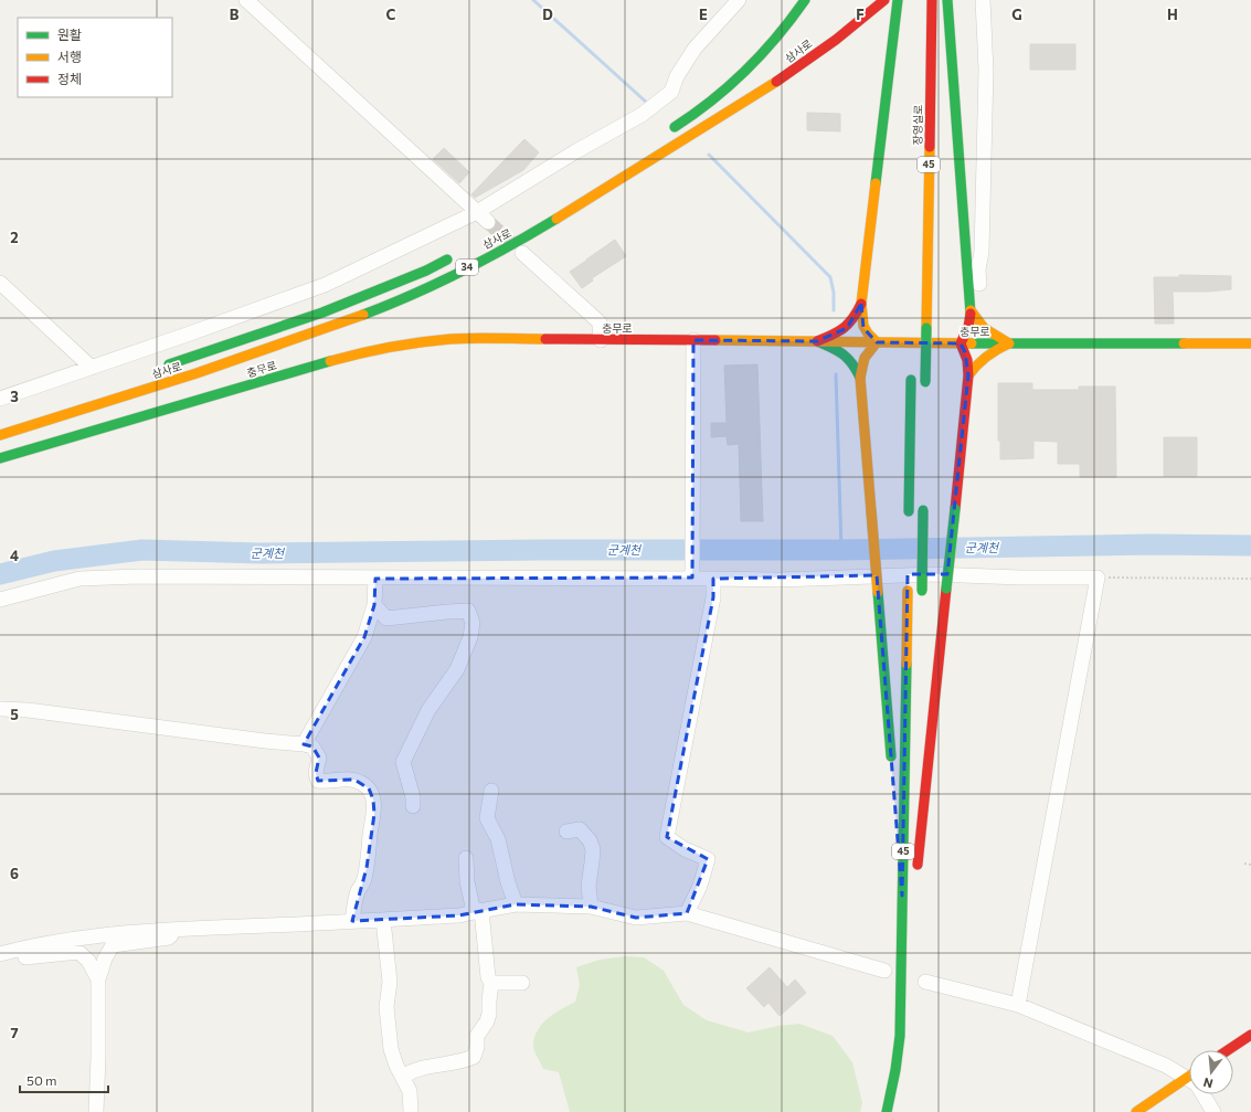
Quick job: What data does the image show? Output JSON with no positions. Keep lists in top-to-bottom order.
{
  "streets": {
    "main road": [
      "삼사로",
      "장영실로",
      "45",
      "34",
      "충무로"
    ]
  },
  "water": ["군계천"],
  "legend": ["원활", "서행", "정체"],
  "scale_bar": "50 m",
  "north": "bottom",
  "grid": {
    "columns": [
      "B",
      "C",
      "D",
      "E",
      "F",
      "G",
      "H"
    ],
    "rows": [
      "2",
      "3",
      "4",
      "5",
      "6",
      "7"
    ]
  }
}
